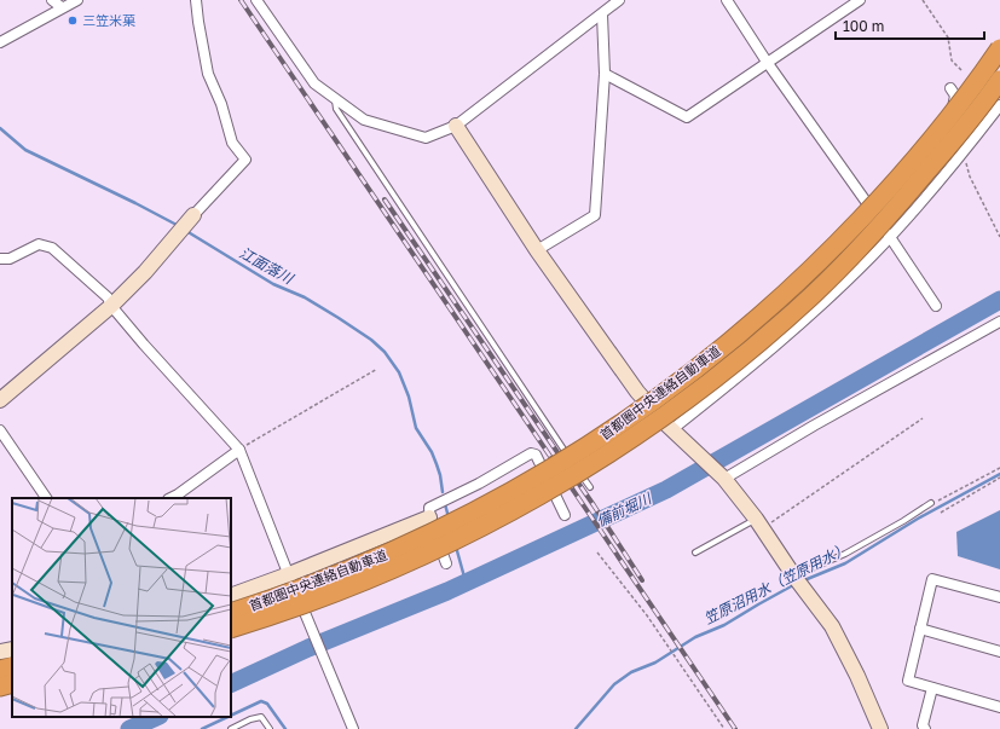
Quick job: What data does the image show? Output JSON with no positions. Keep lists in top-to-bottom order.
{
  "streets": {
    "highway": ["首都圏中央連絡自動車道"]
  },
  "water": ["江面落川", "備前堀川", "笠原沼用水（笠原用水）"],
  "places": ["三笠米菓"],
  "scale_bar": "100 m"
}
